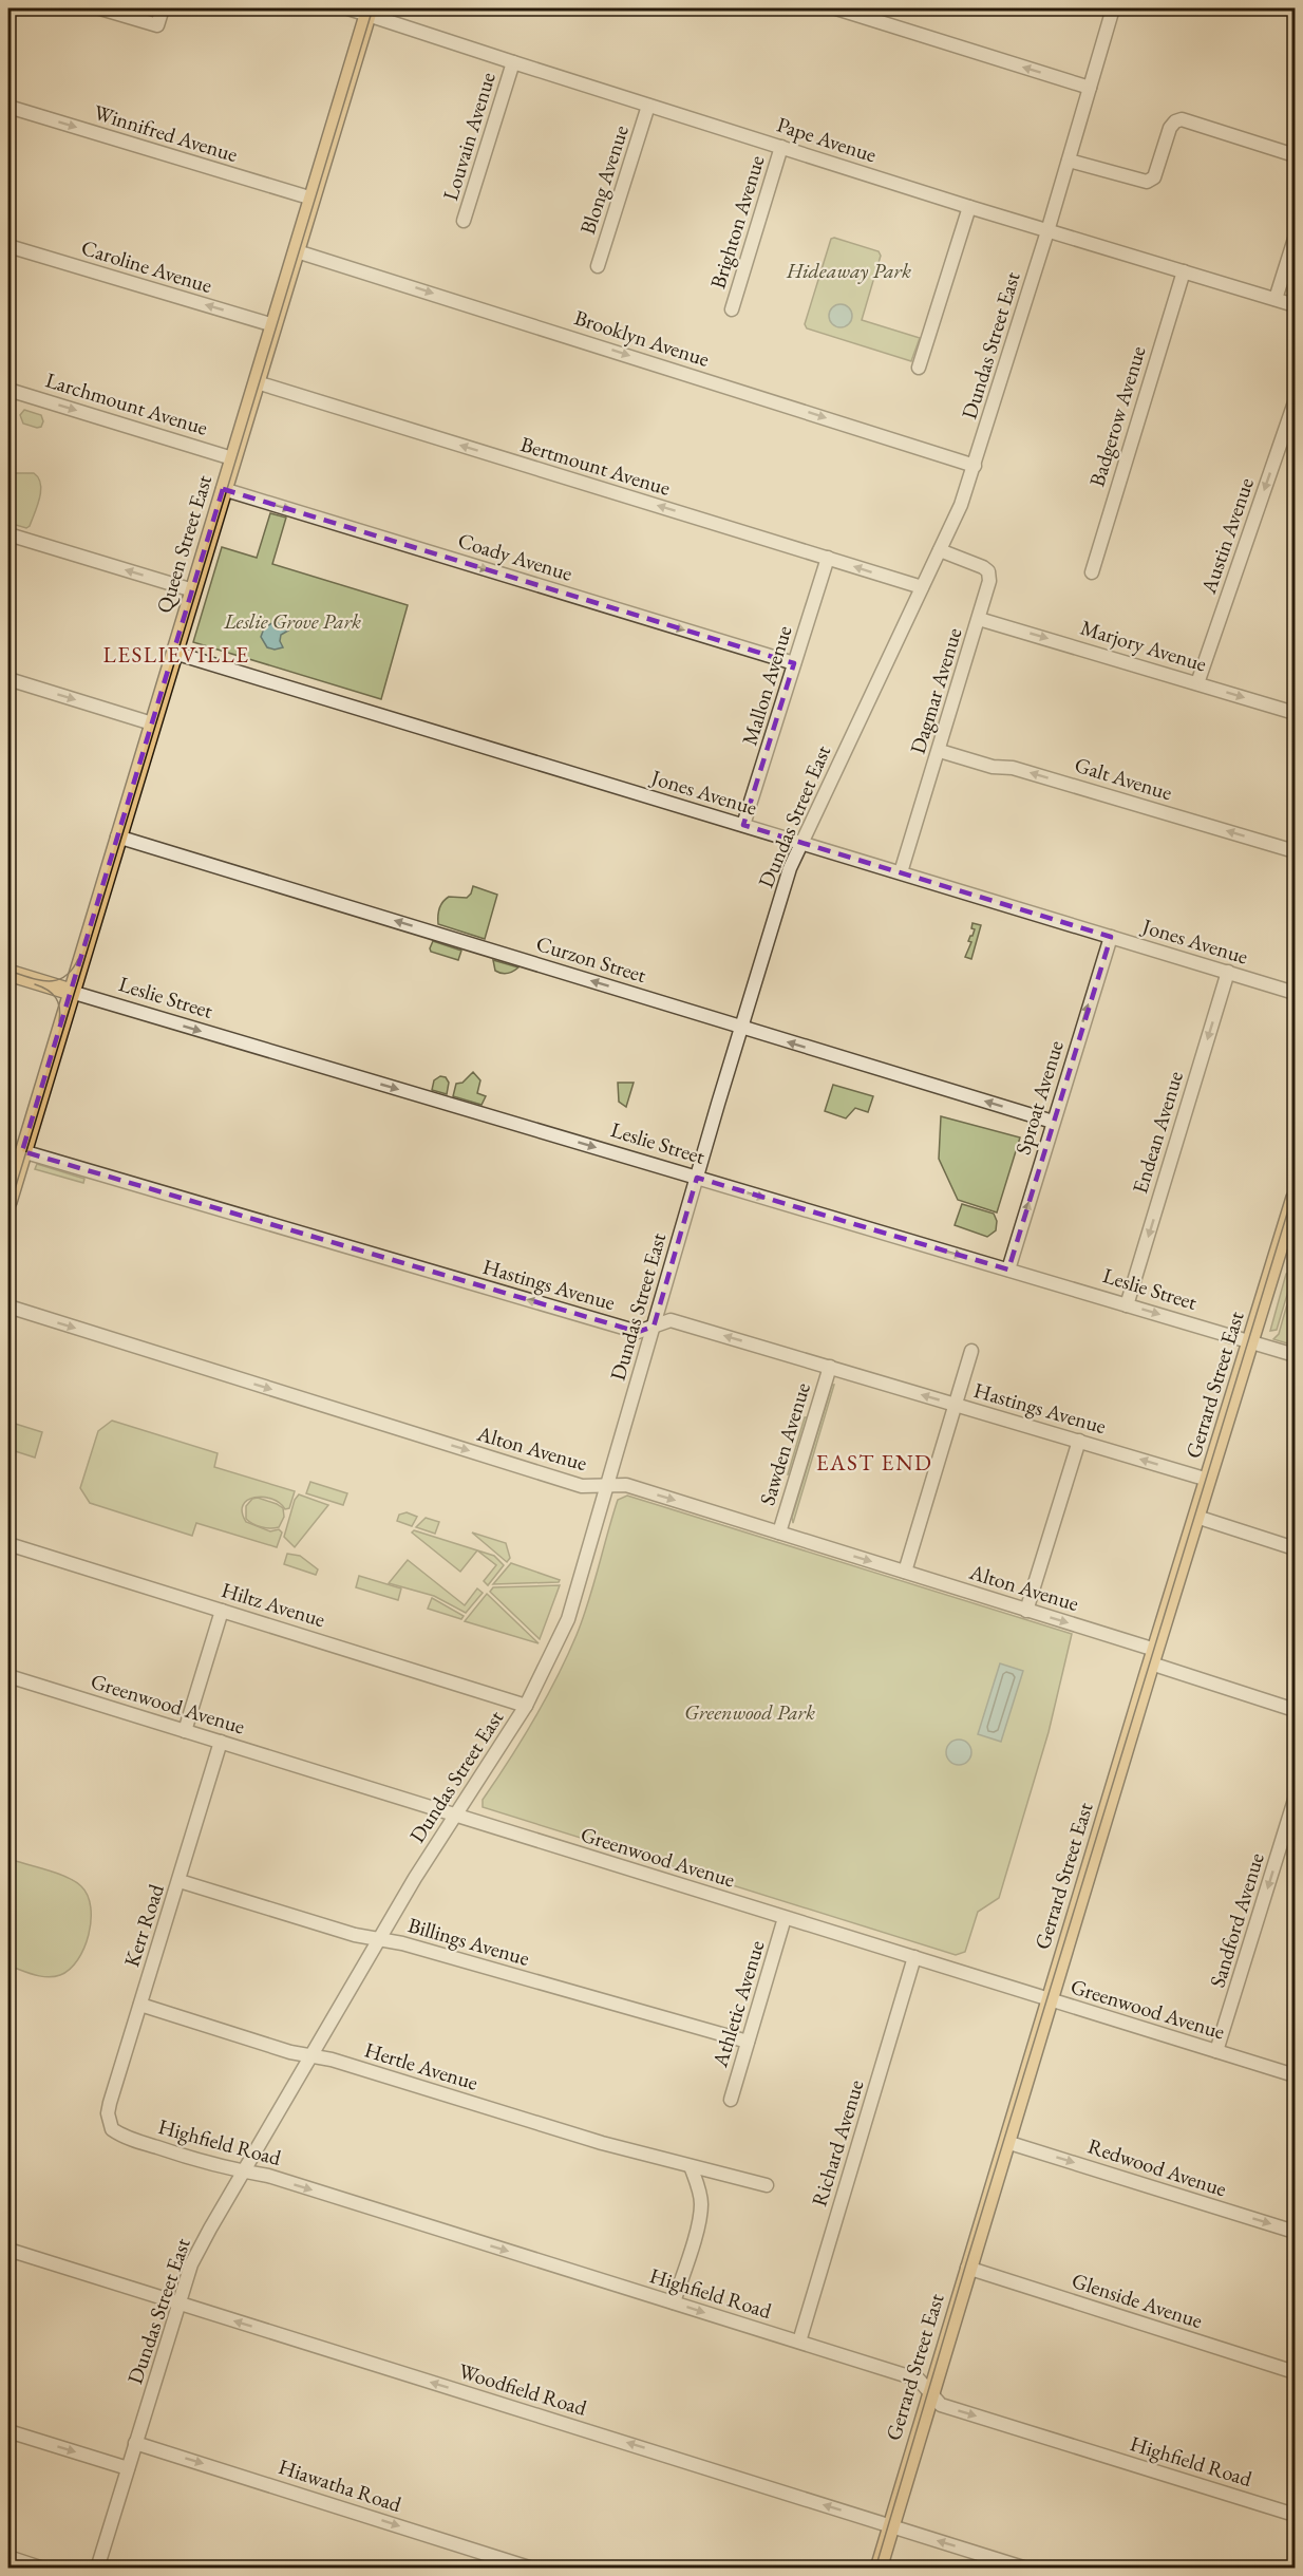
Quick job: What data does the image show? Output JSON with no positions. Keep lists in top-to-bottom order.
{
  "streets": {
    "main road": ["Queen Street East", "Leslie Street", "Gerrard Street East"],
    "street": [
      "Winnifred Avenue",
      "Louvain Avenue",
      "Pape Avenue",
      "Blong Avenue",
      "Brighton Avenue",
      "Caroline Avenue",
      "Brooklyn Avenue",
      "Dundas Street East",
      "Larchmount Avenue",
      "Badgerow Avenue",
      "Bertmount Avenue",
      "Austin Avenue",
      "Coady Avenue",
      "Marjory Avenue",
      "Mallon Avenue",
      "Dagmar Avenue",
      "Galt Avenue",
      "Jones Avenue",
      "Curzon Street",
      "Sproat Avenue",
      "Endean Avenue",
      "Hastings Avenue",
      "Sawden Avenue",
      "Alton Avenue",
      "Hiltz Avenue",
      "Greenwood Avenue",
      "Sandford Avenue",
      "Kerr Road",
      "Billings Avenue",
      "Athletic Avenue",
      "Hertle Avenue",
      "Highfield Road",
      "Richard Avenue",
      "Redwood Avenue",
      "Glenside Avenue",
      "Woodfield Road",
      "Hiawatha Road"
    ]
  },
  "crossings": [
    ["Winnifred Avenue", "Queen Street East"],
    ["Louvain Avenue", "Pape Avenue"],
    ["Pape Avenue", "Blong Avenue"],
    ["Pape Avenue", "Brighton Avenue"],
    ["Pape Avenue", "Dundas Street East"],
    ["Pape Avenue", "Badgerow Avenue"],
    ["Pape Avenue", "Queen Street East"],
    ["Caroline Avenue", "Queen Street East"],
    ["Brooklyn Avenue", "Dundas Street East"],
    ["Brooklyn Avenue", "Queen Street East"],
    ["Dundas Street East", "Bertmount Avenue"],
    ["Dundas Street East", "Dagmar Avenue"],
    ["Dundas Street East", "Jones Avenue"],
    ["Dundas Street East", "Curzon Street"],
    ["Dundas Street East", "Leslie Street"],
    ["Dundas Street East", "Hastings Avenue"],
    ["Dundas Street East", "Alton Avenue"],
    ["Dundas Street East", "Hiltz Avenue"],
    ["Dundas Street East", "Greenwood Avenue"],
    ["Dundas Street East", "Billings Avenue"],
    ["Dundas Street East", "Hertle Avenue"],
    ["Dundas Street East", "Highfield Road"],
    ["Dundas Street East", "Woodfield Road"],
    ["Dundas Street East", "Hiawatha Road"],
    ["Larchmount Avenue", "Queen Street East"],
    ["Bertmount Avenue", "Queen Street East"],
    ["Bertmount Avenue", "Mallon Avenue"],
    ["Austin Avenue", "Marjory Avenue"],
    ["Queen Street East", "Coady Avenue"],
    ["Queen Street East", "Jones Avenue"],
    ["Queen Street East", "Curzon Street"],
    ["Queen Street East", "Leslie Street"],
    ["Queen Street East", "Hastings Avenue"],
    ["Coady Avenue", "Mallon Avenue"],
    ["Marjory Avenue", "Dagmar Avenue"],
    ["Mallon Avenue", "Jones Avenue"],
    ["Dagmar Avenue", "Galt Avenue"],
    ["Dagmar Avenue", "Jones Avenue"],
    ["Jones Avenue", "Sproat Avenue"],
    ["Jones Avenue", "Endean Avenue"],
    ["Curzon Street", "Sproat Avenue"],
    ["Leslie Street", "Sproat Avenue"],
    ["Leslie Street", "Endean Avenue"],
    ["Leslie Street", "Gerrard Street East"],
    ["Hastings Avenue", "Gerrard Street East"],
    ["Hastings Avenue", "Sawden Avenue"],
    ["Gerrard Street East", "Alton Avenue"],
    ["Gerrard Street East", "Greenwood Avenue"],
    ["Gerrard Street East", "Highfield Road"],
    ["Gerrard Street East", "Redwood Avenue"],
    ["Gerrard Street East", "Glenside Avenue"],
    ["Gerrard Street East", "Woodfield Road"],
    ["Sawden Avenue", "Alton Avenue"],
    ["Greenwood Avenue", "Sandford Avenue"],
    ["Greenwood Avenue", "Kerr Road"],
    ["Greenwood Avenue", "Athletic Avenue"],
    ["Greenwood Avenue", "Richard Avenue"],
    ["Kerr Road", "Billings Avenue"],
    ["Kerr Road", "Hertle Avenue"],
    ["Kerr Road", "Highfield Road"],
    ["Billings Avenue", "Athletic Avenue"],
    ["Highfield Road", "Richard Avenue"]
  ],
  "one_way": [
    "Winnifred Avenue",
    "Caroline Avenue",
    "Brooklyn Avenue",
    "Larchmount Avenue",
    "Bertmount Avenue",
    "Austin Avenue",
    "Coady Avenue",
    "Marjory Avenue",
    "Galt Avenue",
    "Curzon Street",
    "Leslie Street",
    "Sproat Avenue",
    "Endean Avenue",
    "Hastings Avenue",
    "Alton Avenue",
    "Sandford Avenue",
    "Highfield Road",
    "Redwood Avenue",
    "Woodfield Road",
    "Hiawatha Road"
  ],
  "districts": ["LESLIEVILLE", "EAST END"],
  "parks": ["Hideaway Park", "Leslie Grove Park", "Greenwood Park"]
}
